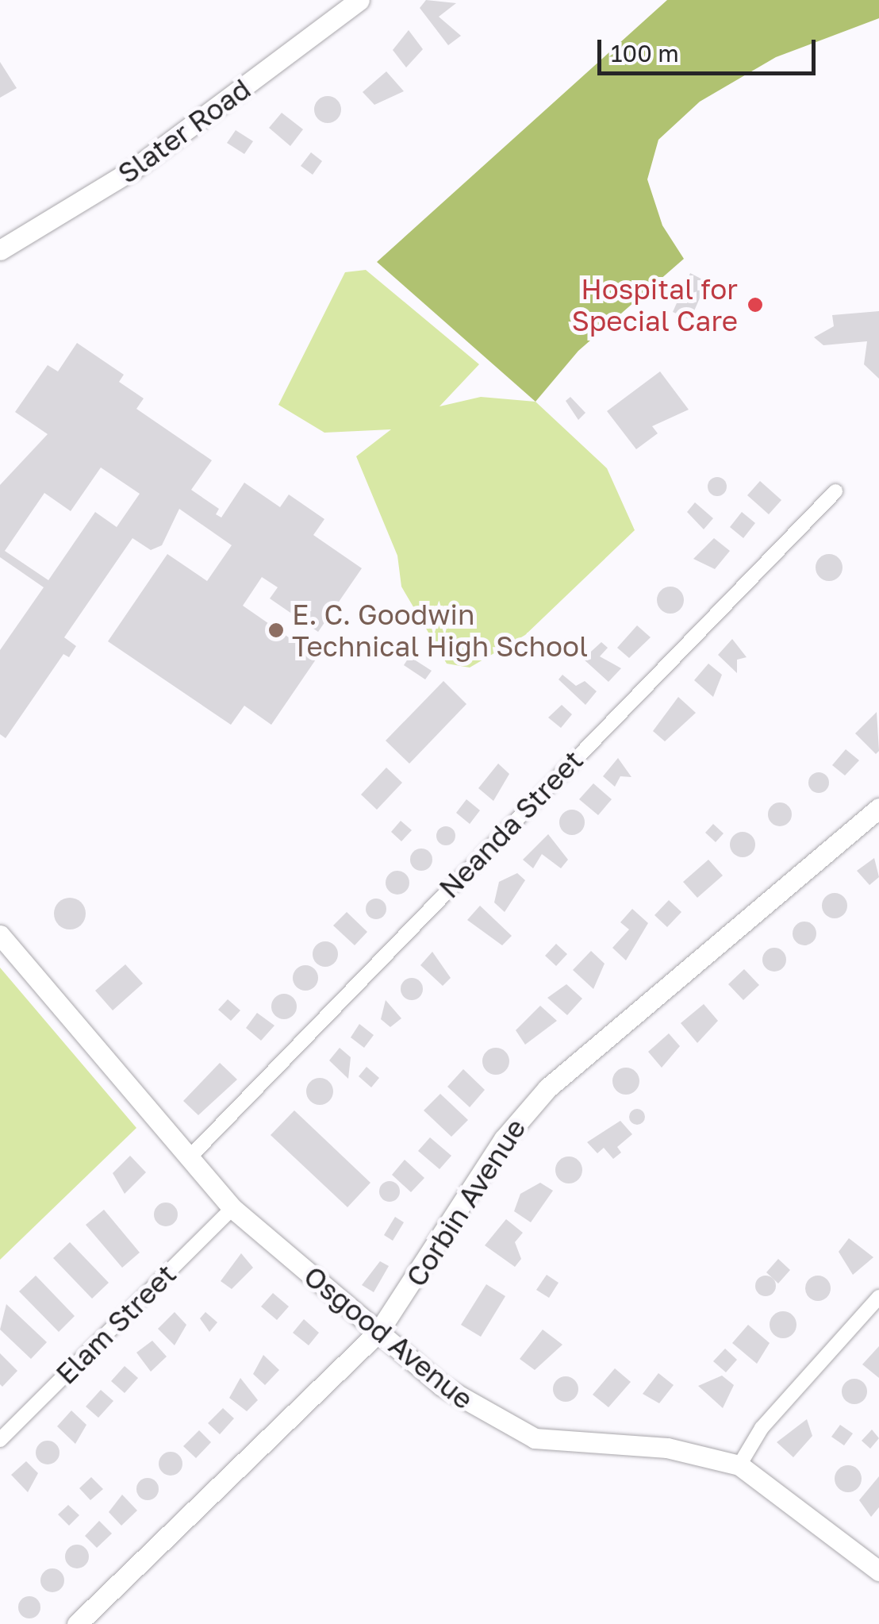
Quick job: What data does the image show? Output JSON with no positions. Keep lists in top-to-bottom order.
{
  "streets": {
    "main road": ["Slater Road", "Corbin Avenue", "Osgood Avenue"],
    "street": ["Neanda Street", "Elam Street"]
  },
  "crossings": [
    ["Neanda Street", "Osgood Avenue"],
    ["Corbin Avenue", "Osgood Avenue"],
    ["Elam Street", "Osgood Avenue"]
  ],
  "places": ["Hospital for Special Care", "E. C. Goodwin Technical High School"],
  "scale_bar": "100 m"
}
